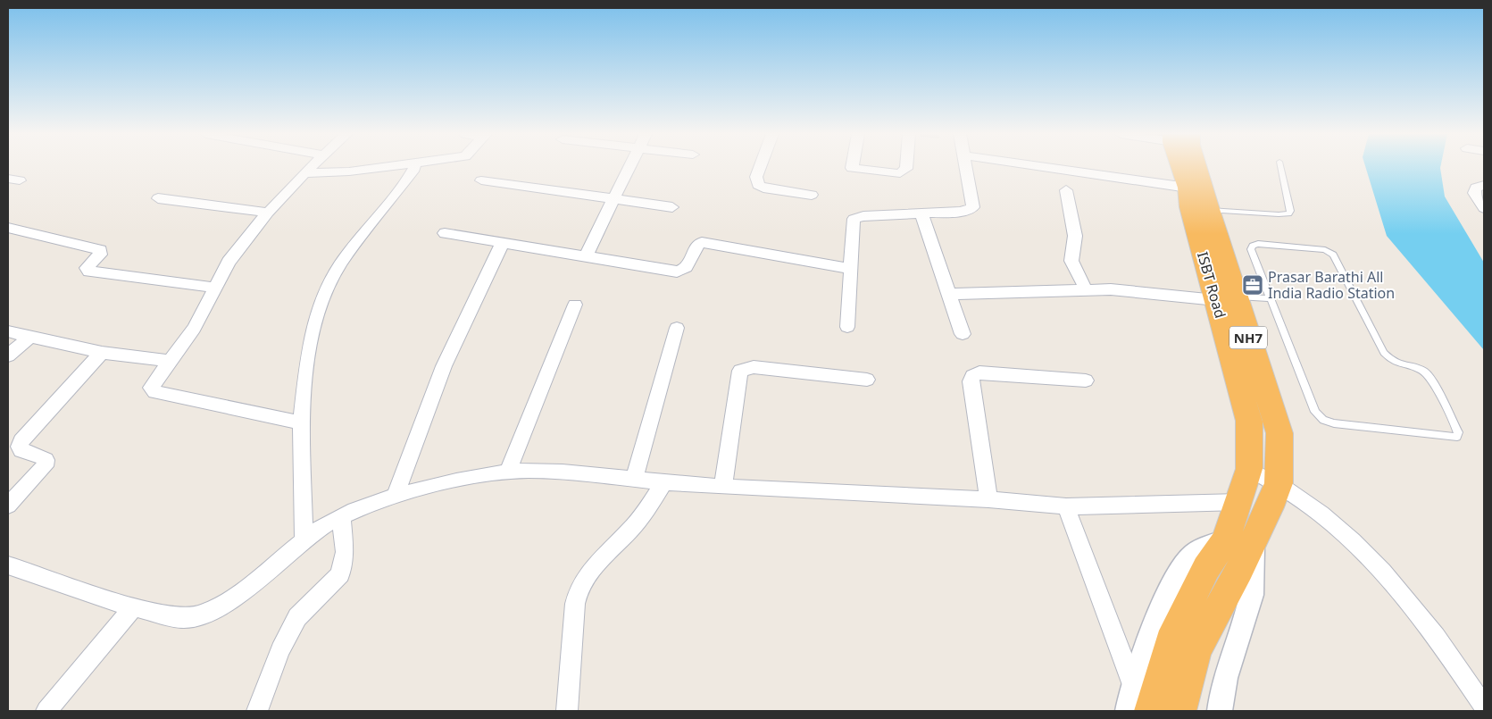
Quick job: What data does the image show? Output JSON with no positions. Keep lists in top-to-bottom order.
{
  "streets": {
    "highway": ["ISBT Road", "NH7"]
  },
  "crossings": [
    ["ISBT Road", "NH7"]
  ],
  "places": {
    "office": ["Prasar Barathi All India Radio Station"]
  }
}
